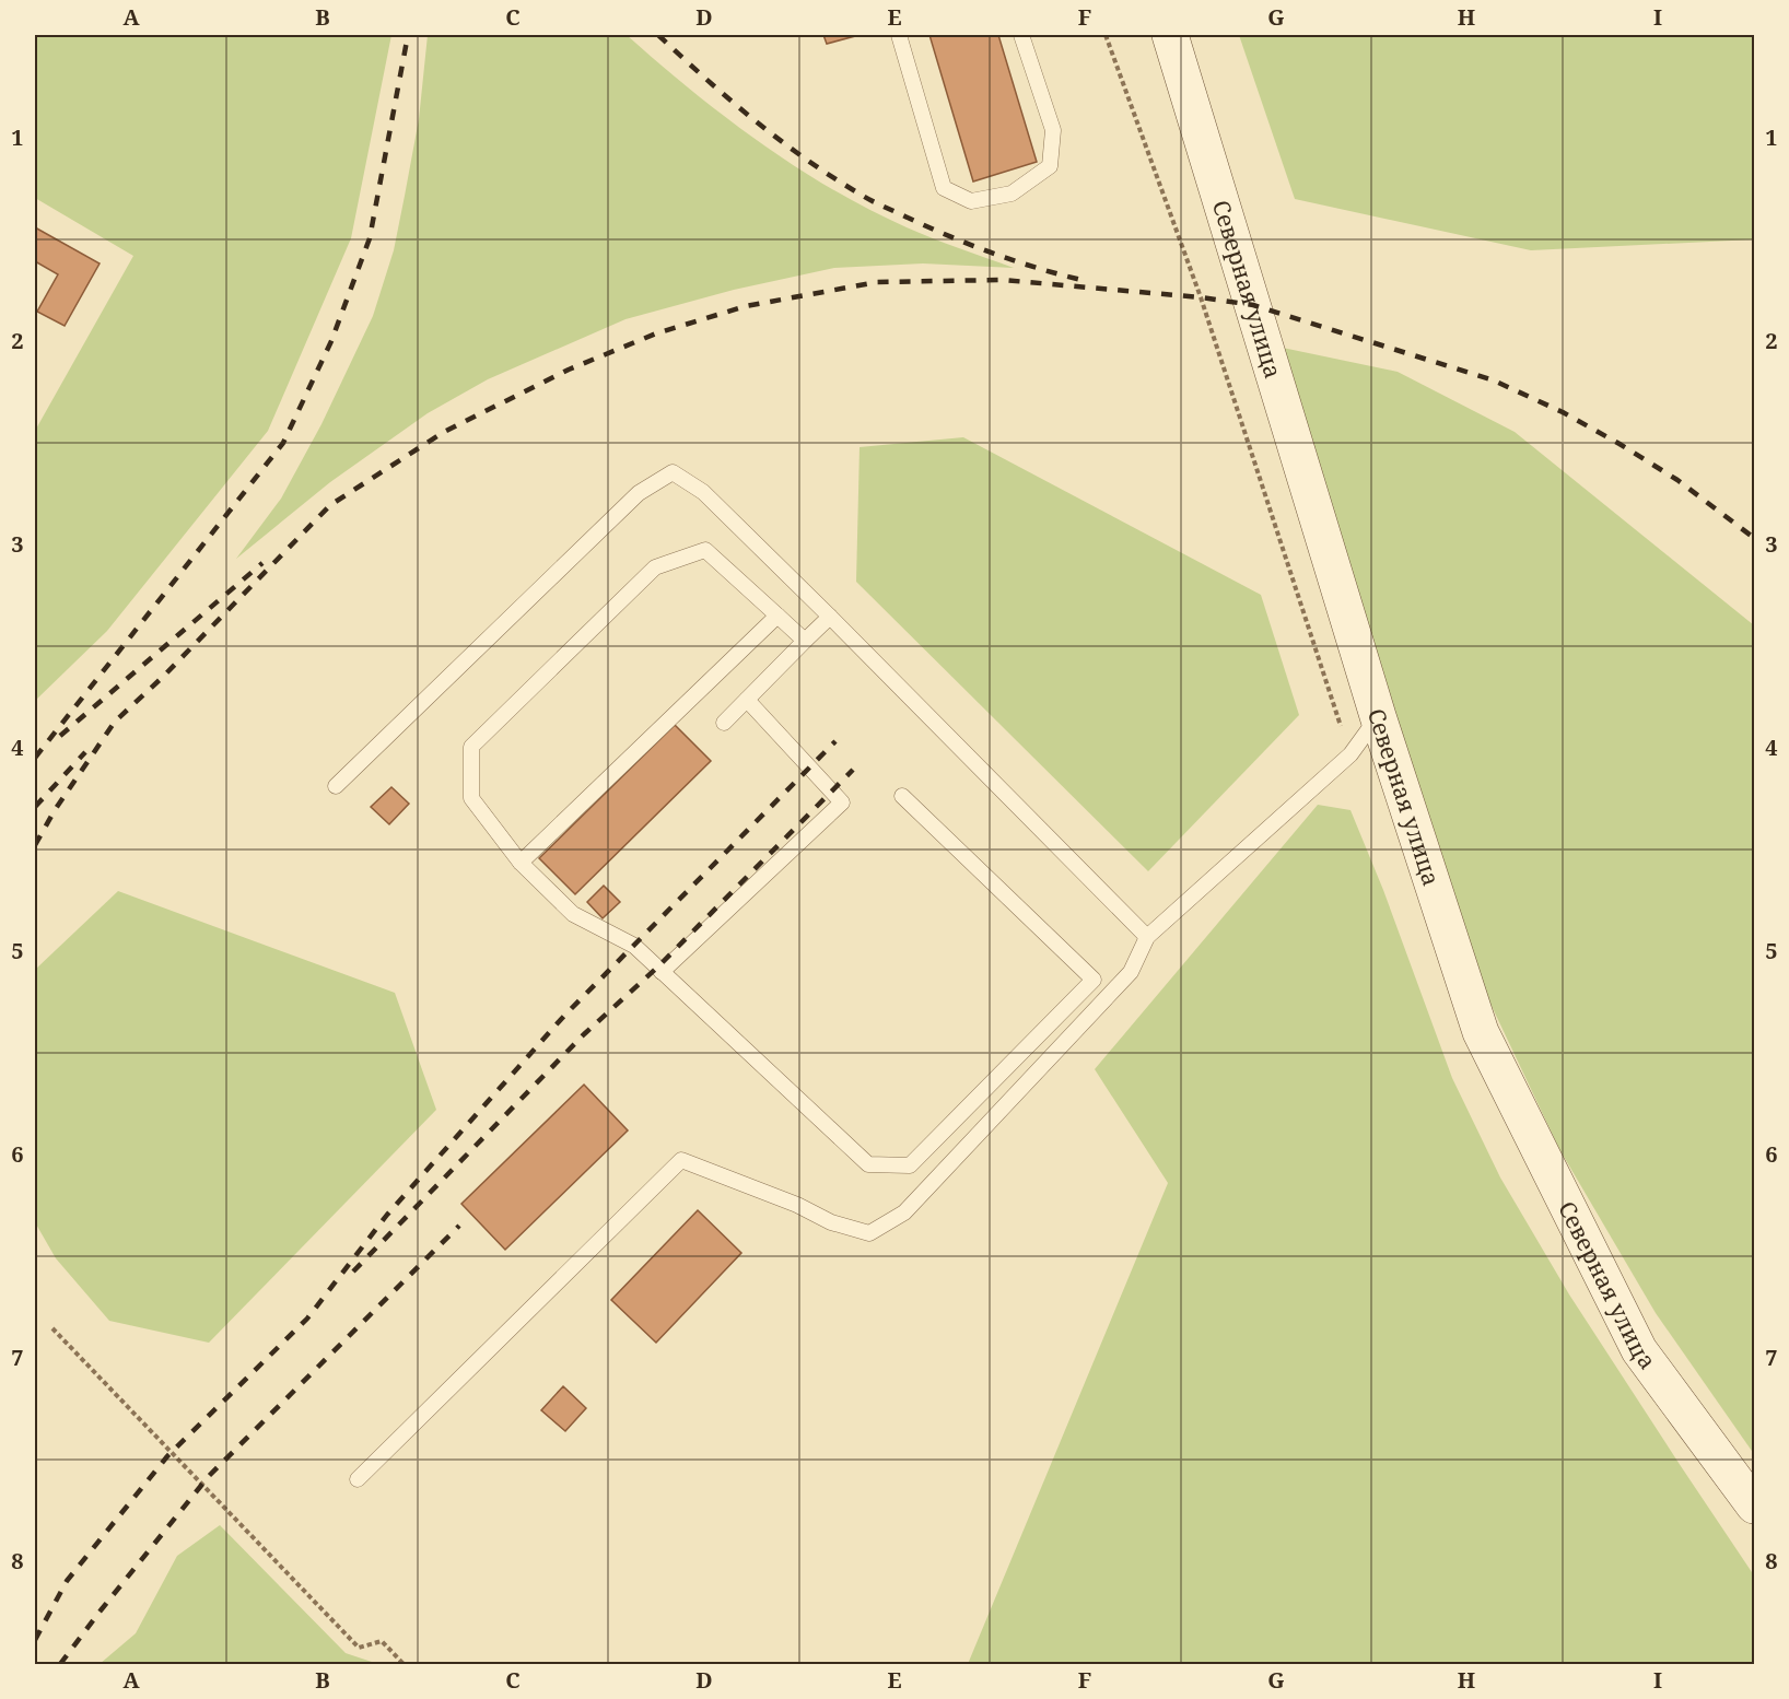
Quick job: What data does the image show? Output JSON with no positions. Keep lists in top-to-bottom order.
{
  "streets": {
    "street": ["Северная улица"]
  },
  "grid": {
    "columns": [
      "A",
      "B",
      "C",
      "D",
      "E",
      "F",
      "G",
      "H",
      "I"
    ],
    "rows": [
      "1",
      "2",
      "3",
      "4",
      "5",
      "6",
      "7",
      "8"
    ]
  }
}
